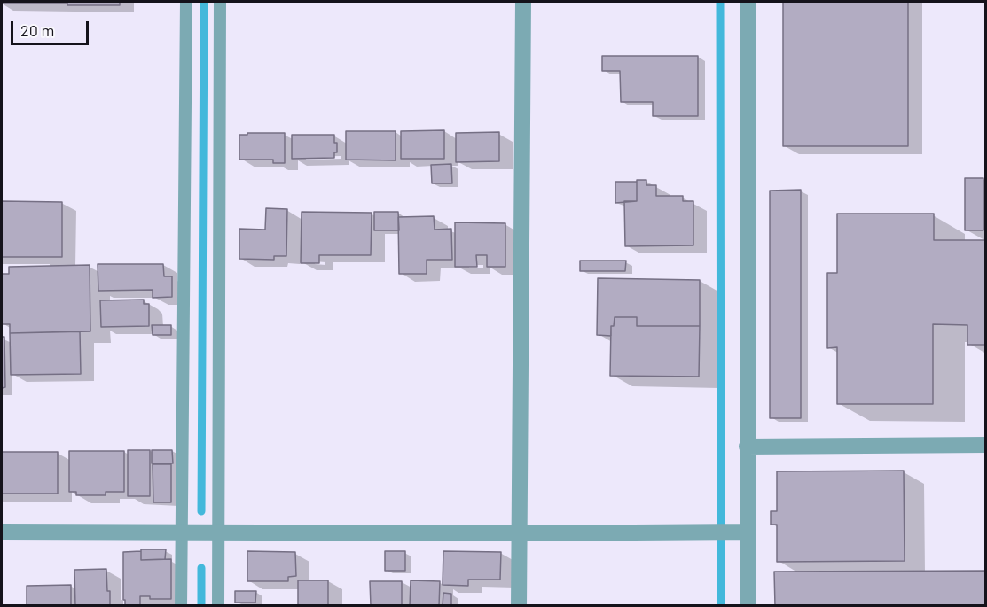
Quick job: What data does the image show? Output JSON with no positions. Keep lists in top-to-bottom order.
{
  "scale_bar": "20 m"
}
